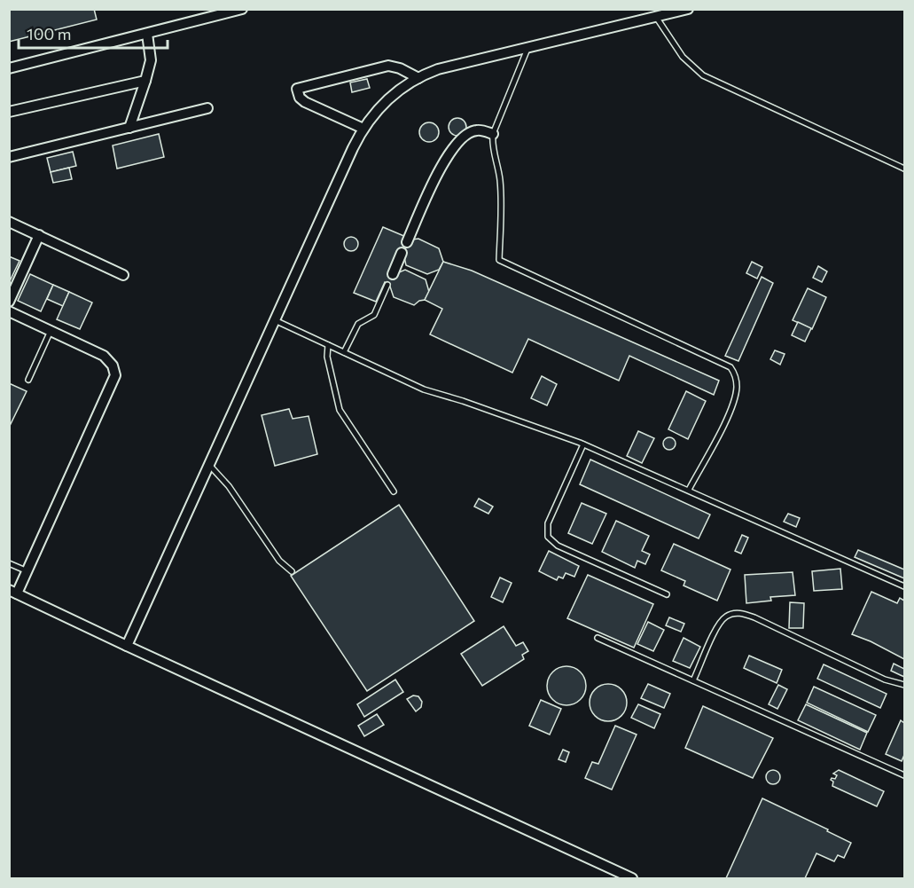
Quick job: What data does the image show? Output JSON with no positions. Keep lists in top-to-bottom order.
{
  "scale_bar": "100 m"
}
